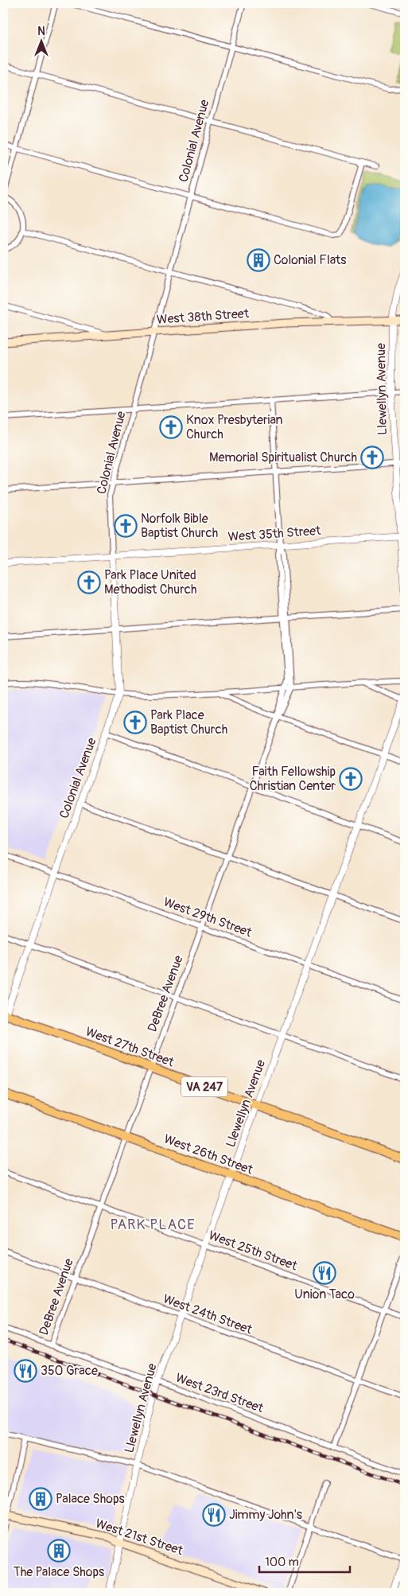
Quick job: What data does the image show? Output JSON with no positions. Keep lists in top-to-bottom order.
{
  "streets": {
    "main road": [
      "West 38th Street",
      "West 27th Street",
      "VA 247",
      "West 26th Street",
      "West 21st Street"
    ],
    "street": [
      "Colonial Avenue",
      "Llewellyn Avenue",
      "West 35th Street",
      "West 29th Street",
      "DeBree Avenue",
      "West 25th Street",
      "West 24th Street",
      "West 23rd Street"
    ]
  },
  "crossings": [
    ["Colonial Avenue", "West 38th Street"],
    ["Colonial Avenue", "West 35th Street"],
    ["Colonial Avenue", "West 29th Street"],
    ["Colonial Avenue", "West 27th Street"],
    ["West 38th Street", "Llewellyn Avenue"],
    ["Llewellyn Avenue", "West 35th Street"],
    ["Llewellyn Avenue", "West 29th Street"],
    ["Llewellyn Avenue", "West 27th Street"],
    ["Llewellyn Avenue", "West 26th Street"],
    ["Llewellyn Avenue", "West 25th Street"],
    ["Llewellyn Avenue", "West 24th Street"],
    ["Llewellyn Avenue", "West 23rd Street"],
    ["Llewellyn Avenue", "West 21st Street"],
    ["West 35th Street", "DeBree Avenue"],
    ["West 29th Street", "DeBree Avenue"],
    ["DeBree Avenue", "West 27th Street"],
    ["DeBree Avenue", "West 26th Street"],
    ["DeBree Avenue", "West 25th Street"],
    ["DeBree Avenue", "West 24th Street"],
    ["DeBree Avenue", "West 23rd Street"]
  ],
  "districts": ["PARK PLACE"],
  "places": {
    "building": ["Colonial Flats", "Palace Shops", "The Palace Shops"],
    "church": [
      "Knox Presbyterian Church",
      "Memorial Spiritualist Church",
      "Norfolk Bible Baptist Church",
      "Park Place United Methodist Church",
      "Park Place Baptist Church",
      "Faith Fellowship Christian Center"
    ],
    "restaurant": ["Union Taco", "350 Grace", "Jimmy John's"]
  },
  "scale_bar": "100 m",
  "north": "top"
}
